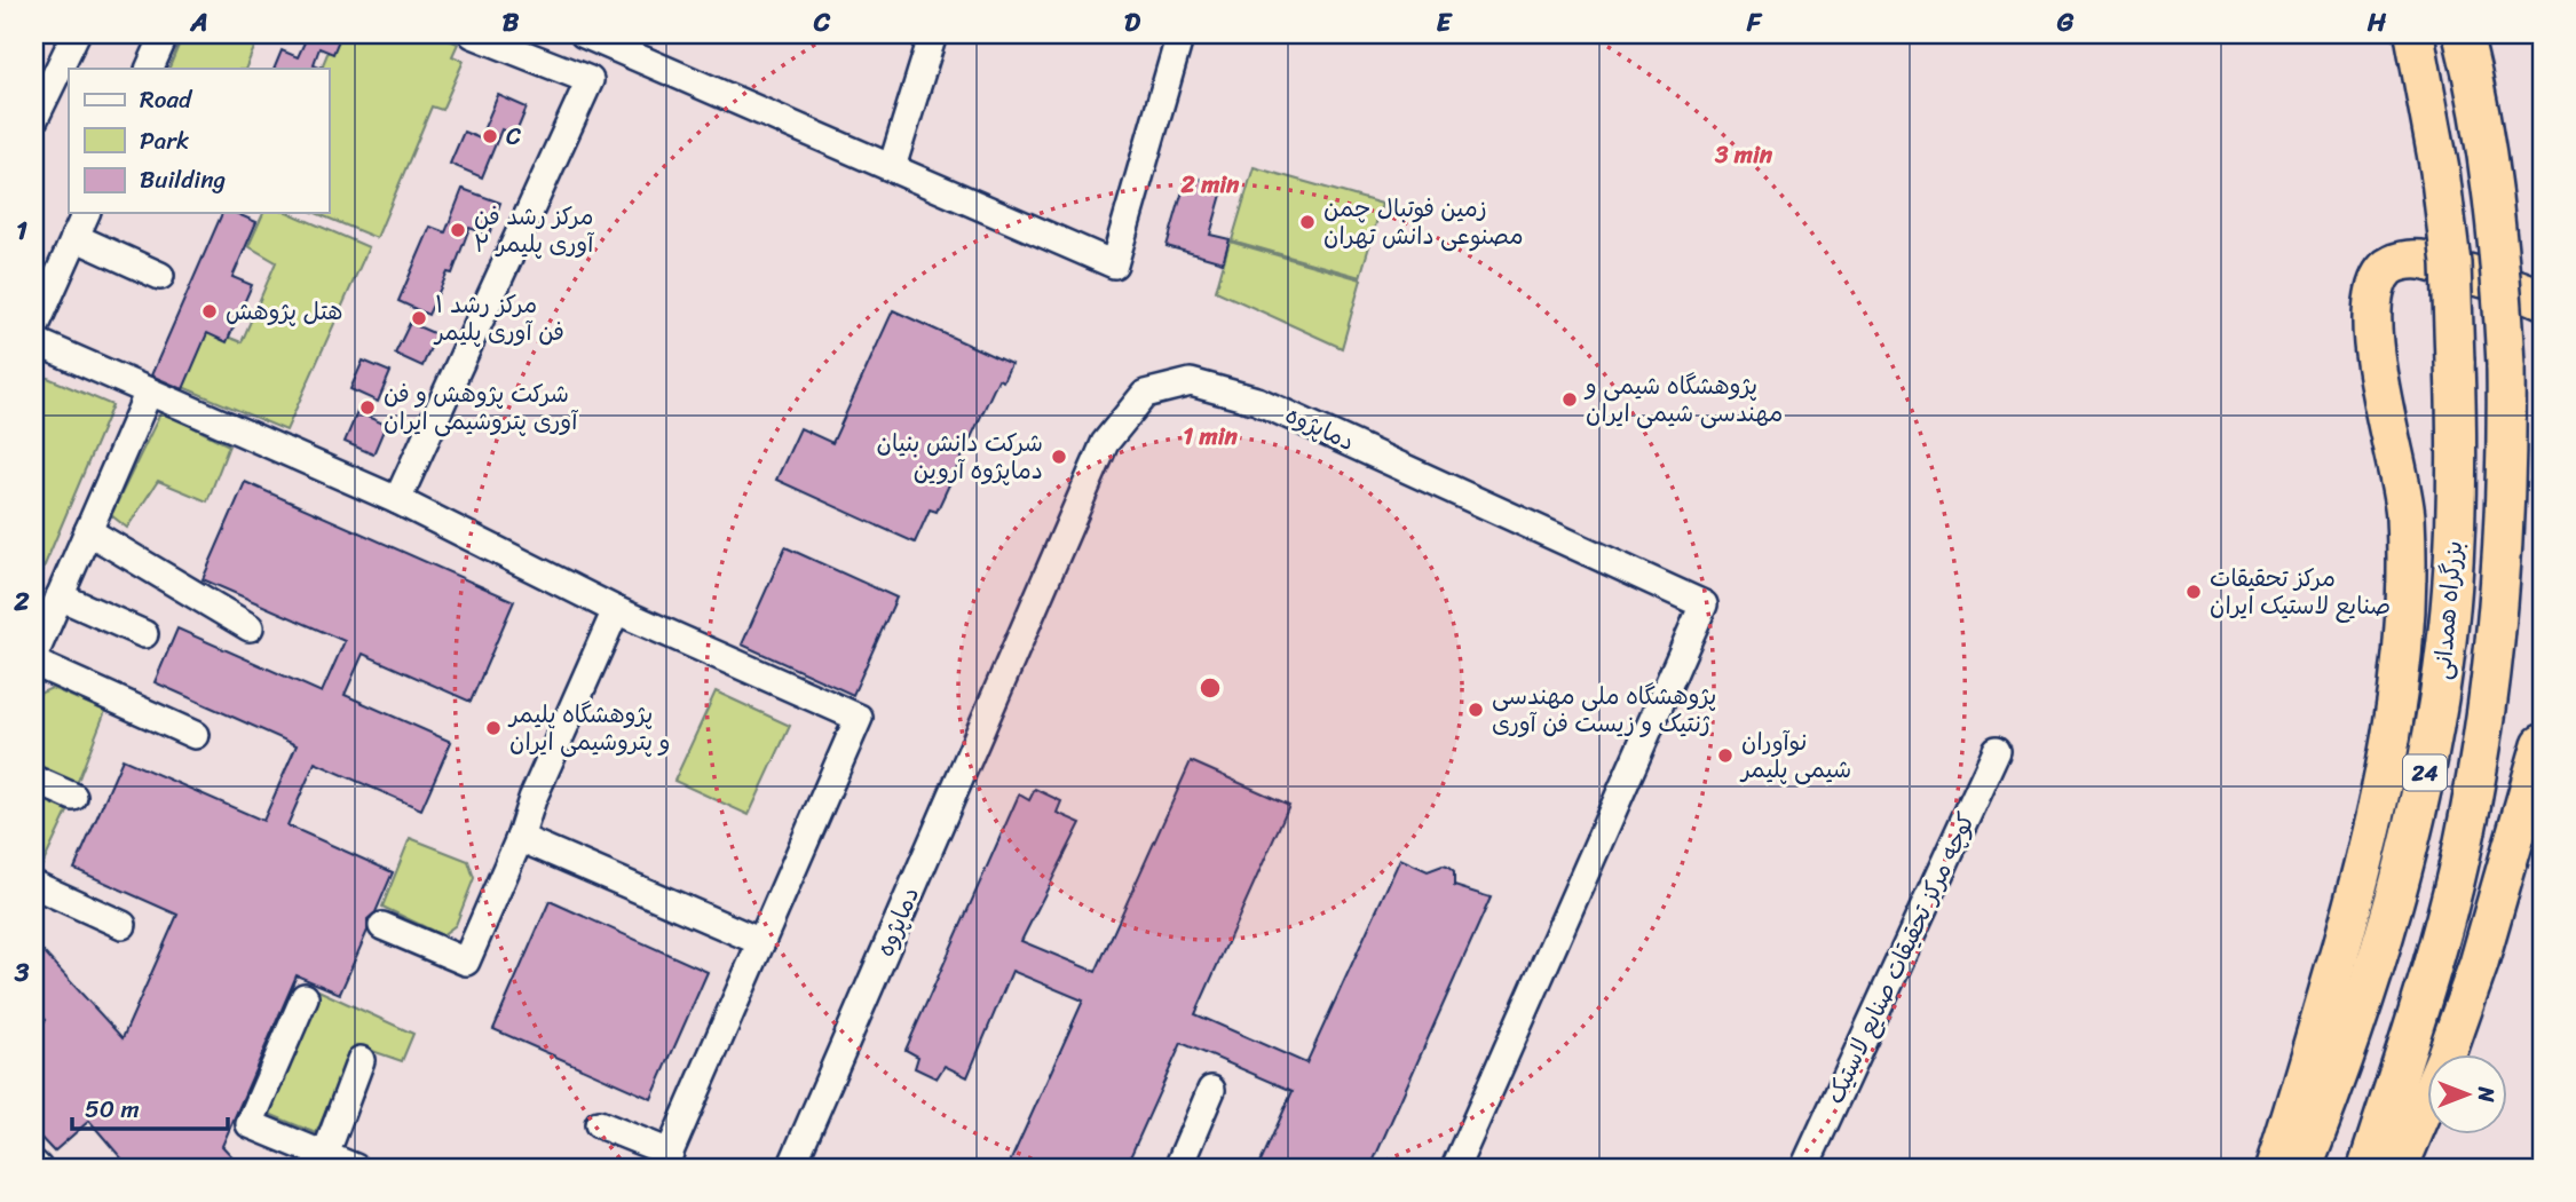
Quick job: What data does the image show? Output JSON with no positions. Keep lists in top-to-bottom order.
{
  "streets": {
    "highway": ["بزرگراه همدانی", "24"],
    "street": ["دماپژوه", "کوچه مرکز تحقیقات صنایع لاستیک"]
  },
  "places": [
    "C",
    "زمین فوتبال چمن مصنوعی دانش تهران",
    "مرکز رشد فن آوری پلیمر ۲",
    "هتل پژوهش",
    "۱ مرکز رشد فن آوری پلیمر",
    "پژوهشگاه شیمی و مهندسی شیمی ایران",
    "شرکت پژوهش و فن آوری پتروشیمی ایران",
    "شرکت دانش بنیان دماپژوه آروین",
    "مرکز تحقیقات صنایع لاستیک ایران",
    "پژوهشگاه ملی مهندسی ژنتیک و زیست فن آوری",
    "پژوهشگاه پلیمر و پتروشیمی ایران",
    "نوآوران شیمی پلیمر"
  ],
  "legend": ["Road", "Park", "Building"],
  "scale_bar": "50 m",
  "north": "right",
  "grid": {
    "columns": [
      "A",
      "B",
      "C",
      "D",
      "E",
      "F",
      "G",
      "H"
    ],
    "rows": ["1", "2", "3"]
  },
  "rings": ["3 min", "2 min", "1 min"]
}
